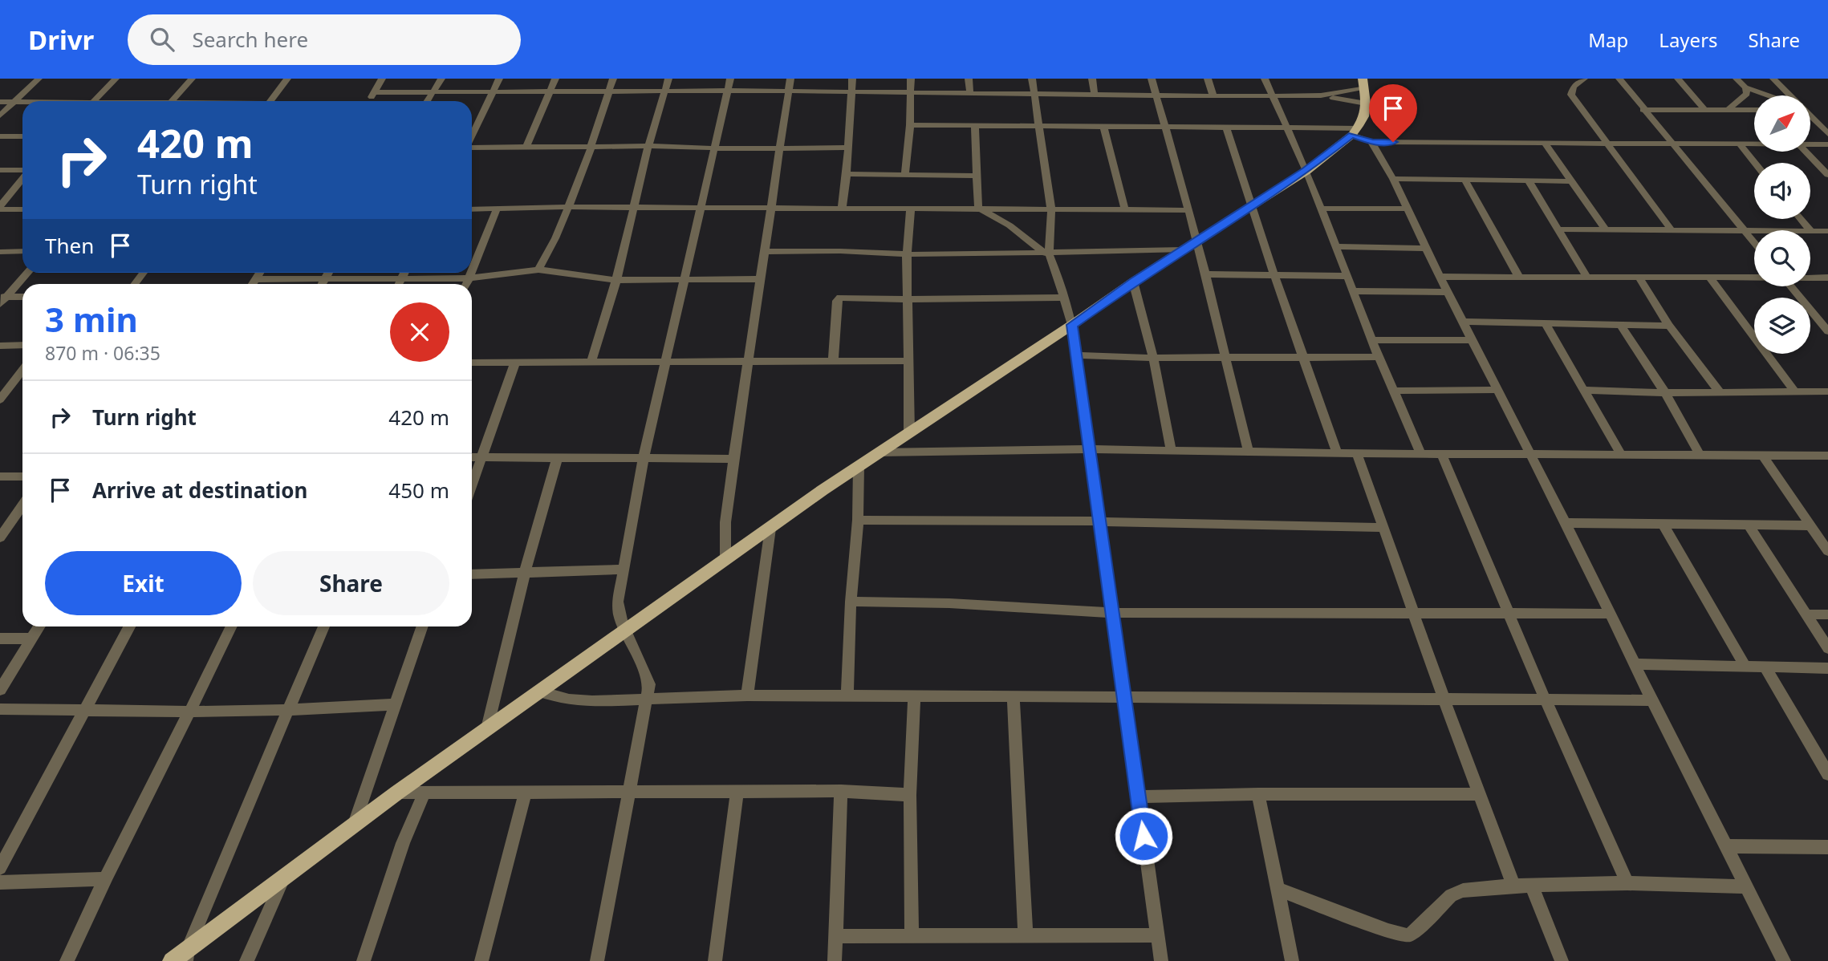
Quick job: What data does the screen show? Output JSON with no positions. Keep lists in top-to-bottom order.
{
  "north": "top right",
  "page": {
    "header": "Drivr",
    "search": "Search here",
    "nav": ["Map", "Layers", "Share"],
    "turn": ["420 m", "Turn right"],
    "then": "Then",
    "heading": ["3 min", "870 m · 06:35"],
    "list": [
      {
        "name": "Turn right",
        "value": "420 m"
      },
      {
        "name": "Arrive at destination",
        "value": "450 m"
      }
    ],
    "buttons": ["Exit", "Share"]
  }
}
